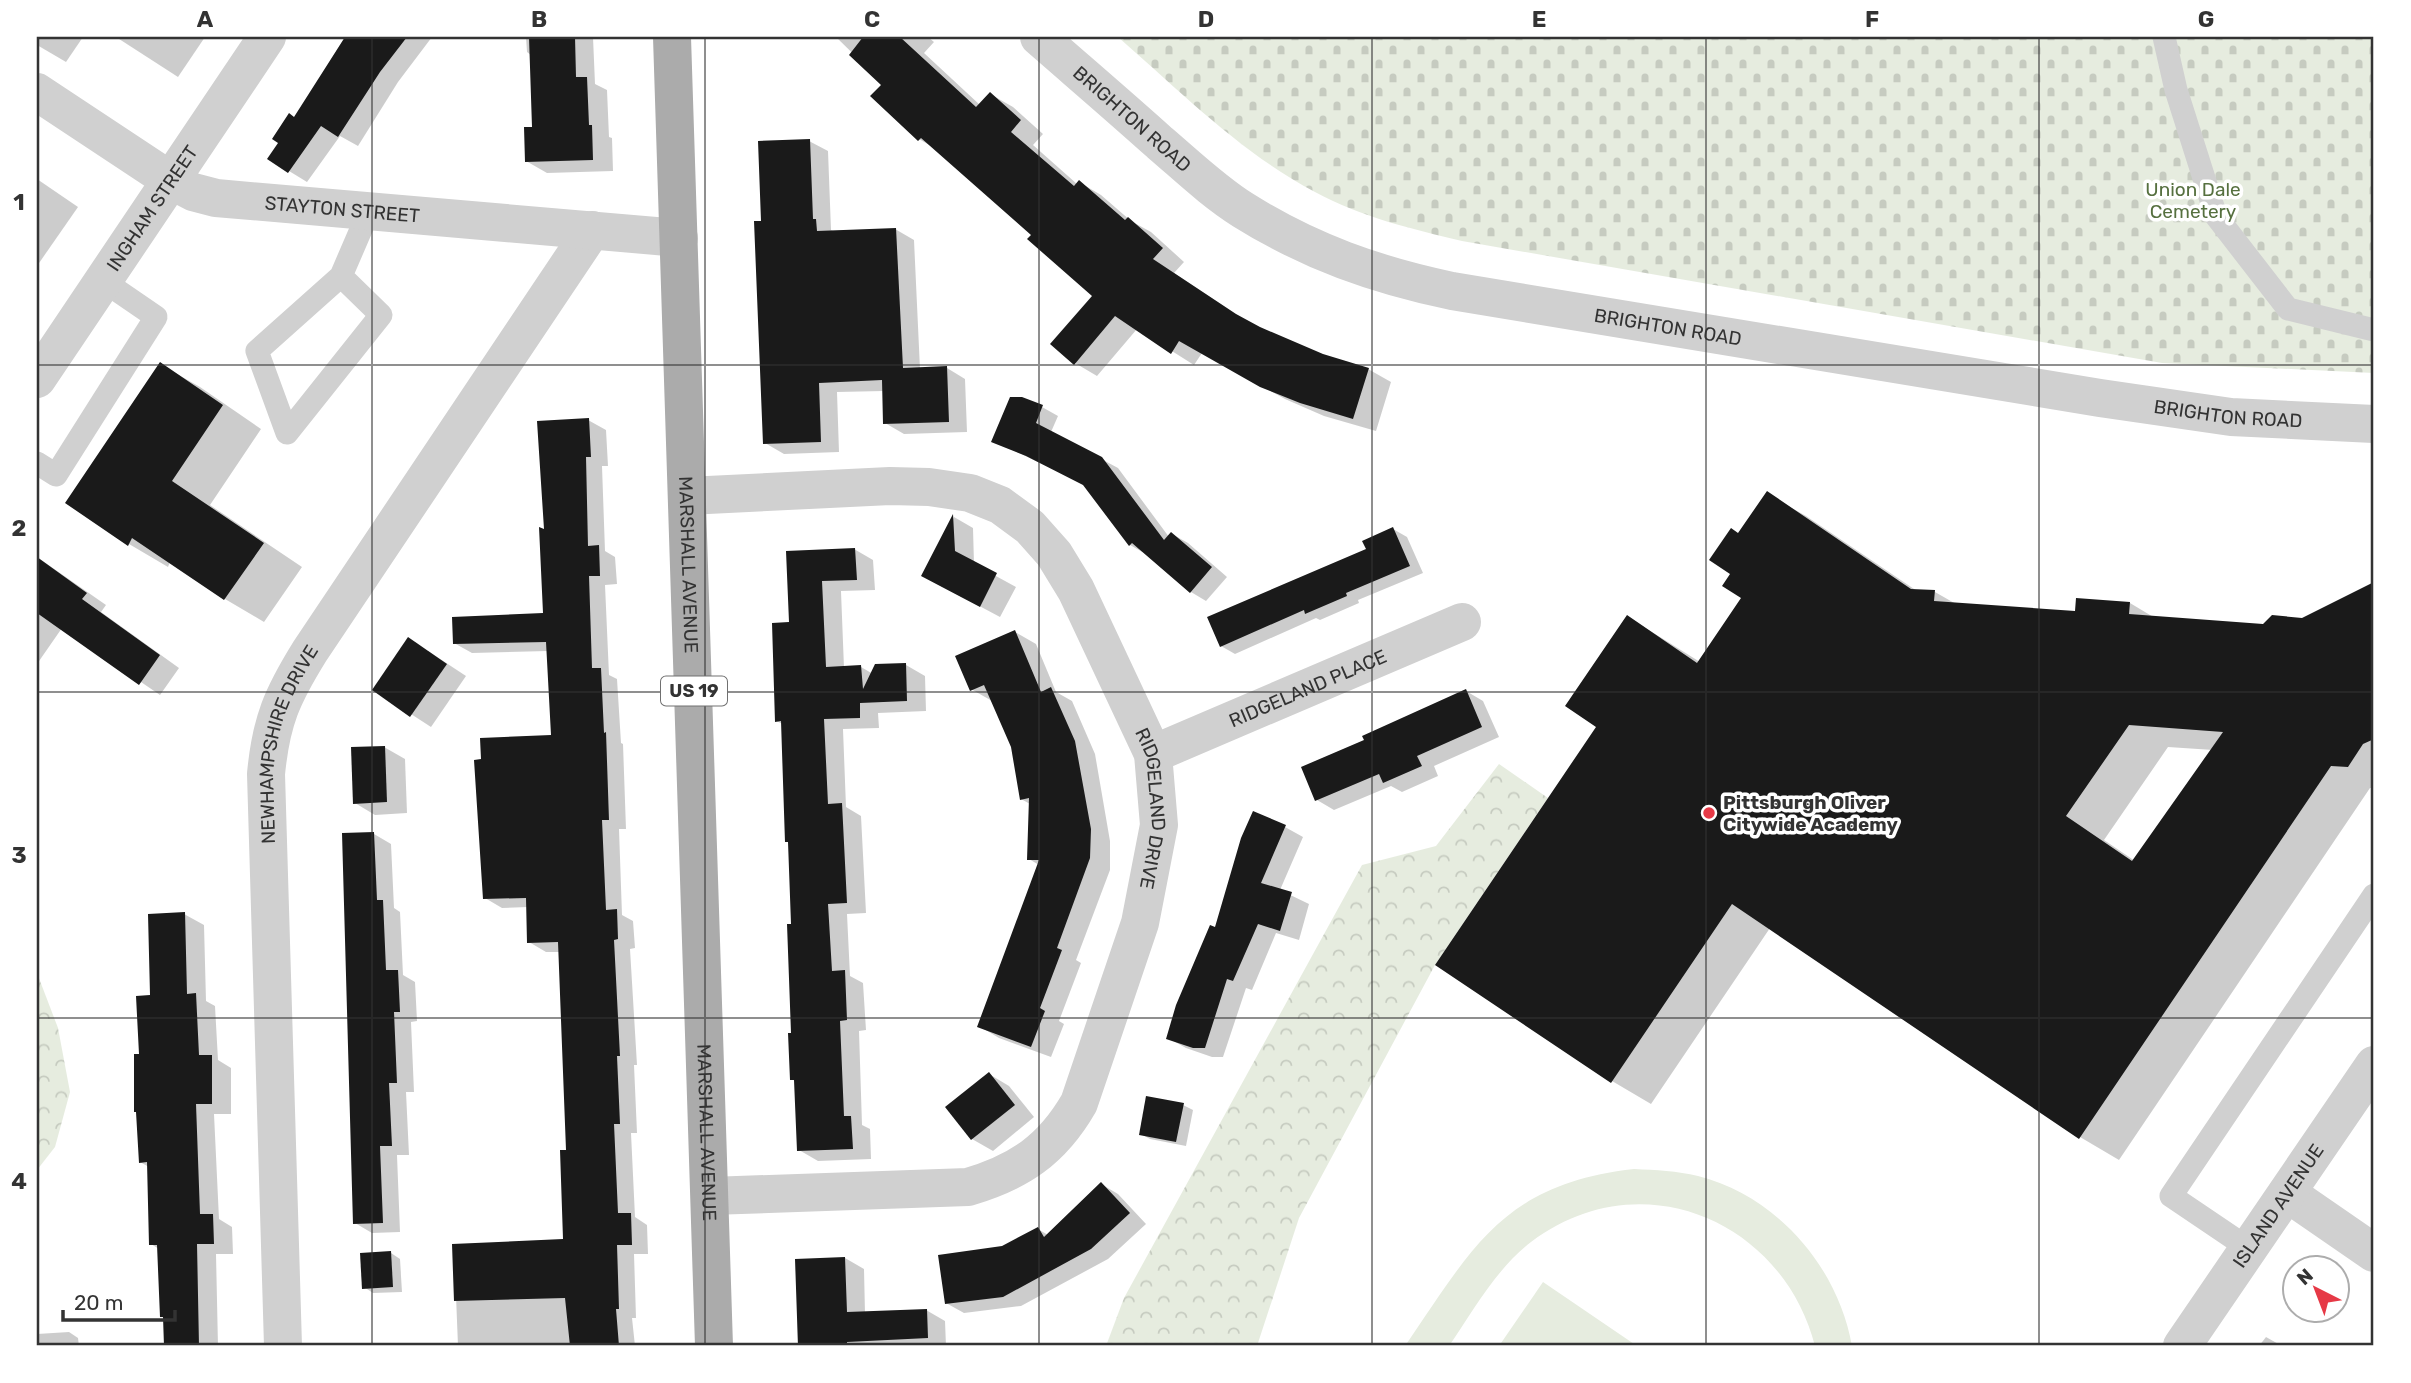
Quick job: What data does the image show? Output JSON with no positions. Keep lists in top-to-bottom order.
{
  "streets": {
    "main road": ["MARSHALL AVENUE", "US 19"],
    "street": [
      "BRIGHTON ROAD",
      "INGHAM STREET",
      "STAYTON STREET",
      "RIDGELAND PLACE",
      "NEWHAMPSHIRE DRIVE",
      "RIDGELAND DRIVE",
      "ISLAND AVENUE"
    ]
  },
  "crossings": [
    ["INGHAM STREET", "STAYTON STREET"],
    ["STAYTON STREET", "MARSHALL AVENUE"],
    ["STAYTON STREET", "NEWHAMPSHIRE DRIVE"],
    ["MARSHALL AVENUE", "RIDGELAND DRIVE"],
    ["RIDGELAND PLACE", "RIDGELAND DRIVE"]
  ],
  "parks": ["Union Dale Cemetery"],
  "places": ["Pittsburgh Oliver Citywide Academy"],
  "scale_bar": "20 m",
  "north": "top left",
  "grid": {
    "columns": [
      "A",
      "B",
      "C",
      "D",
      "E",
      "F",
      "G"
    ],
    "rows": [
      "1",
      "2",
      "3",
      "4"
    ]
  }
}
